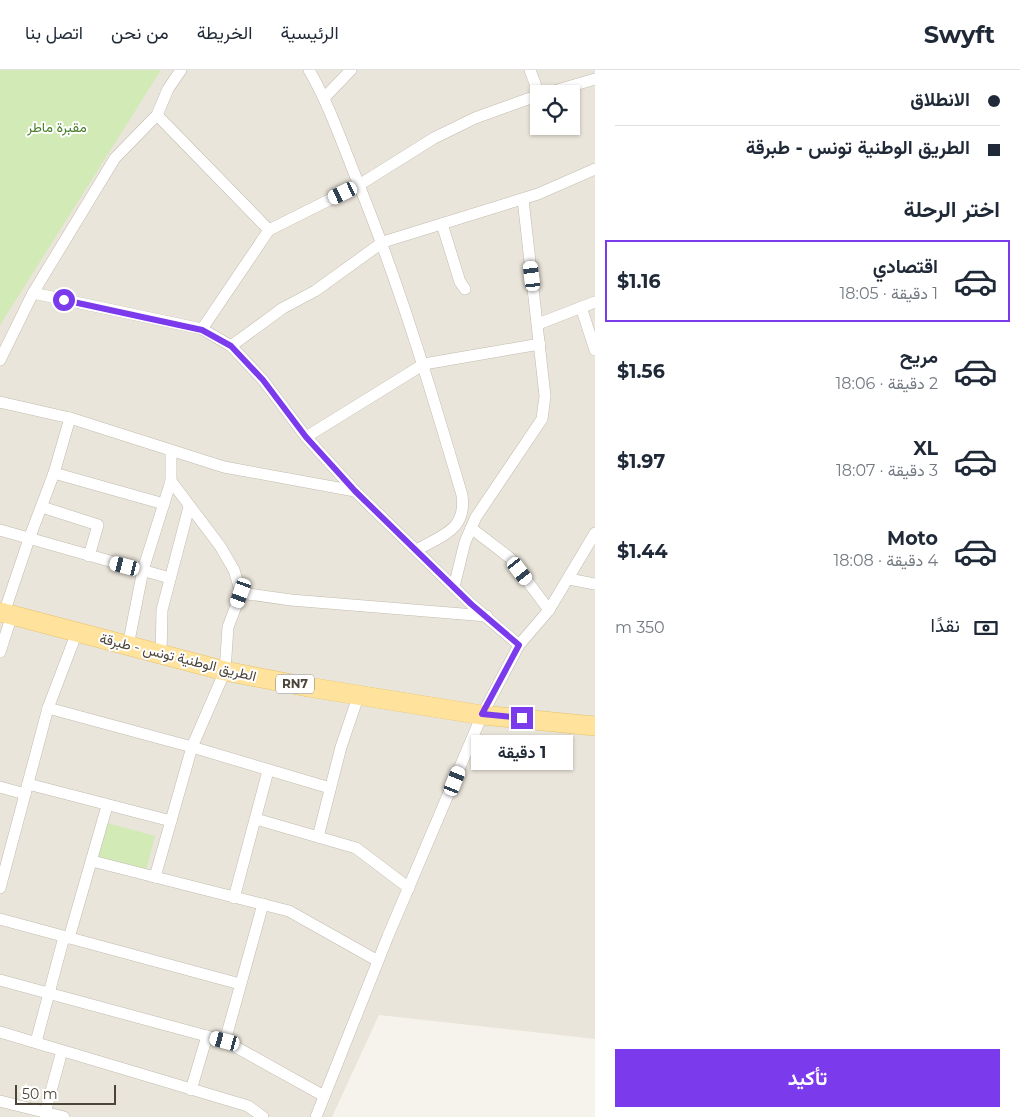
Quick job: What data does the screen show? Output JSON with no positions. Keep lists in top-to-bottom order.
{
  "streets": {
    "main road": ["الطريق الوطنية تونس - طبرقة", "RN7"]
  },
  "parks": ["مقبرة ماطر"],
  "scale_bar": "50 m",
  "page": {
    "header": "Swyft",
    "nav": [
      "الرئيسية",
      "الخريطة",
      "من نحن",
      "اتصل بنا"
    ],
    "banner": ["الانطلاق", "الطريق الوطنية تونس - طبرقة"],
    "heading": "اختر الرحلة",
    "list": [
      {
        "name": "اقتصادي",
        "note": "1 دقيقة · 18:05",
        "value": "$1.16"
      },
      {
        "name": "مريح",
        "note": "2 دقيقة · 18:06",
        "value": "$1.56"
      },
      {
        "name": "XL",
        "note": "3 دقيقة · 18:07",
        "value": "$1.97"
      },
      {
        "name": "Moto",
        "note": "4 دقيقة · 18:08",
        "value": "$1.44"
      }
    ],
    "pay": ["نقدًا", "350 m"],
    "bubble": "1 دقيقة",
    "buttons": "تأكيد",
    "scale": "50 m"
  }
}
